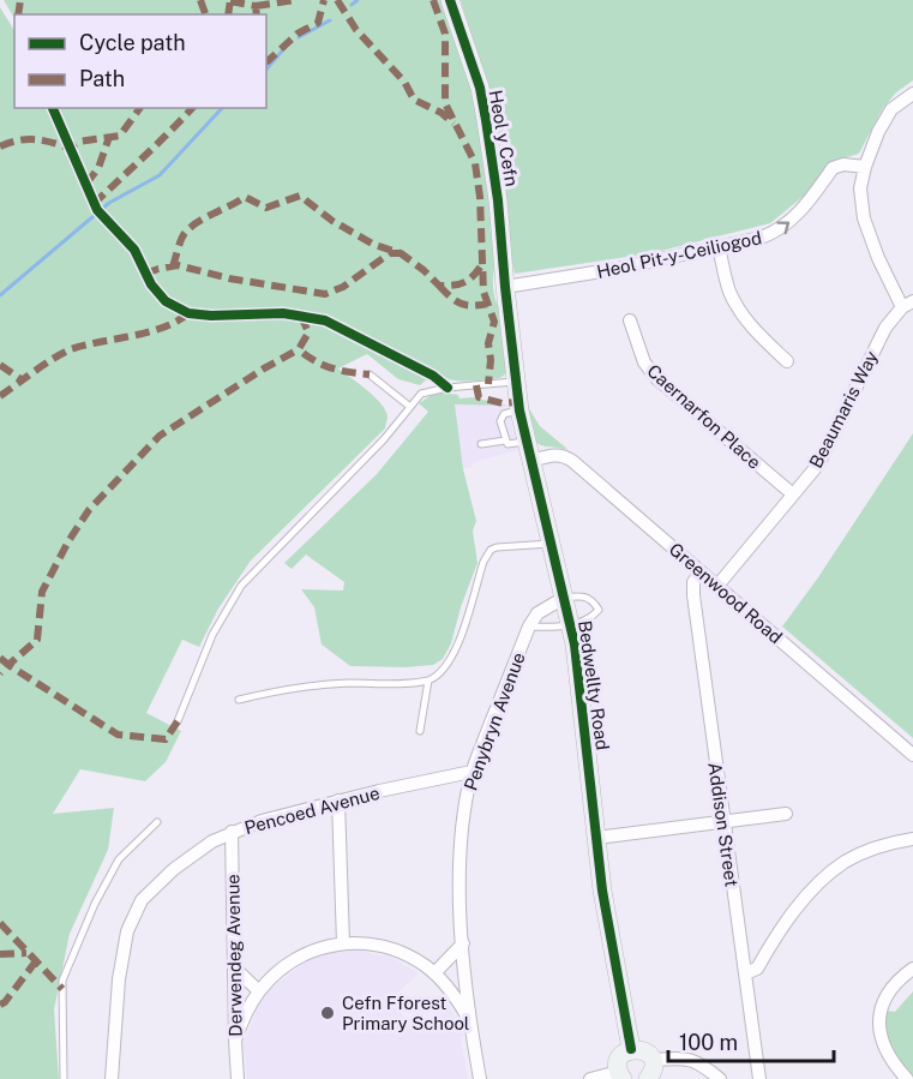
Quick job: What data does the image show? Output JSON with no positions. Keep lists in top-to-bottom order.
{
  "streets": {
    "street": [
      "Heol y Cefn",
      "Heol Pit-y-Ceiliogod",
      "Beaumaris Way",
      "Caernarfon Place",
      "Greenwood Road",
      "Bedwellty Road",
      "Penybryn Avenue",
      "Pencoed Avenue",
      "Addison Street",
      "Derwendeg Avenue"
    ]
  },
  "crossings": [
    ["Heol y Cefn", "Heol Pit-y-Ceiliogod"],
    ["Heol y Cefn", "Bedwellty Road"],
    ["Heol Pit-y-Ceiliogod", "Bedwellty Road"],
    ["Beaumaris Way", "Caernarfon Place"],
    ["Beaumaris Way", "Greenwood Road"],
    ["Greenwood Road", "Bedwellty Road"],
    ["Greenwood Road", "Addison Street"],
    ["Bedwellty Road", "Penybryn Avenue"],
    ["Penybryn Avenue", "Pencoed Avenue"],
    ["Pencoed Avenue", "Derwendeg Avenue"]
  ],
  "one_way": ["Heol Pit-y-Ceiliogod"],
  "places": ["Cefn Fforest Primary School"],
  "legend": ["Cycle path", "Path"],
  "scale_bar": "100 m"
}
